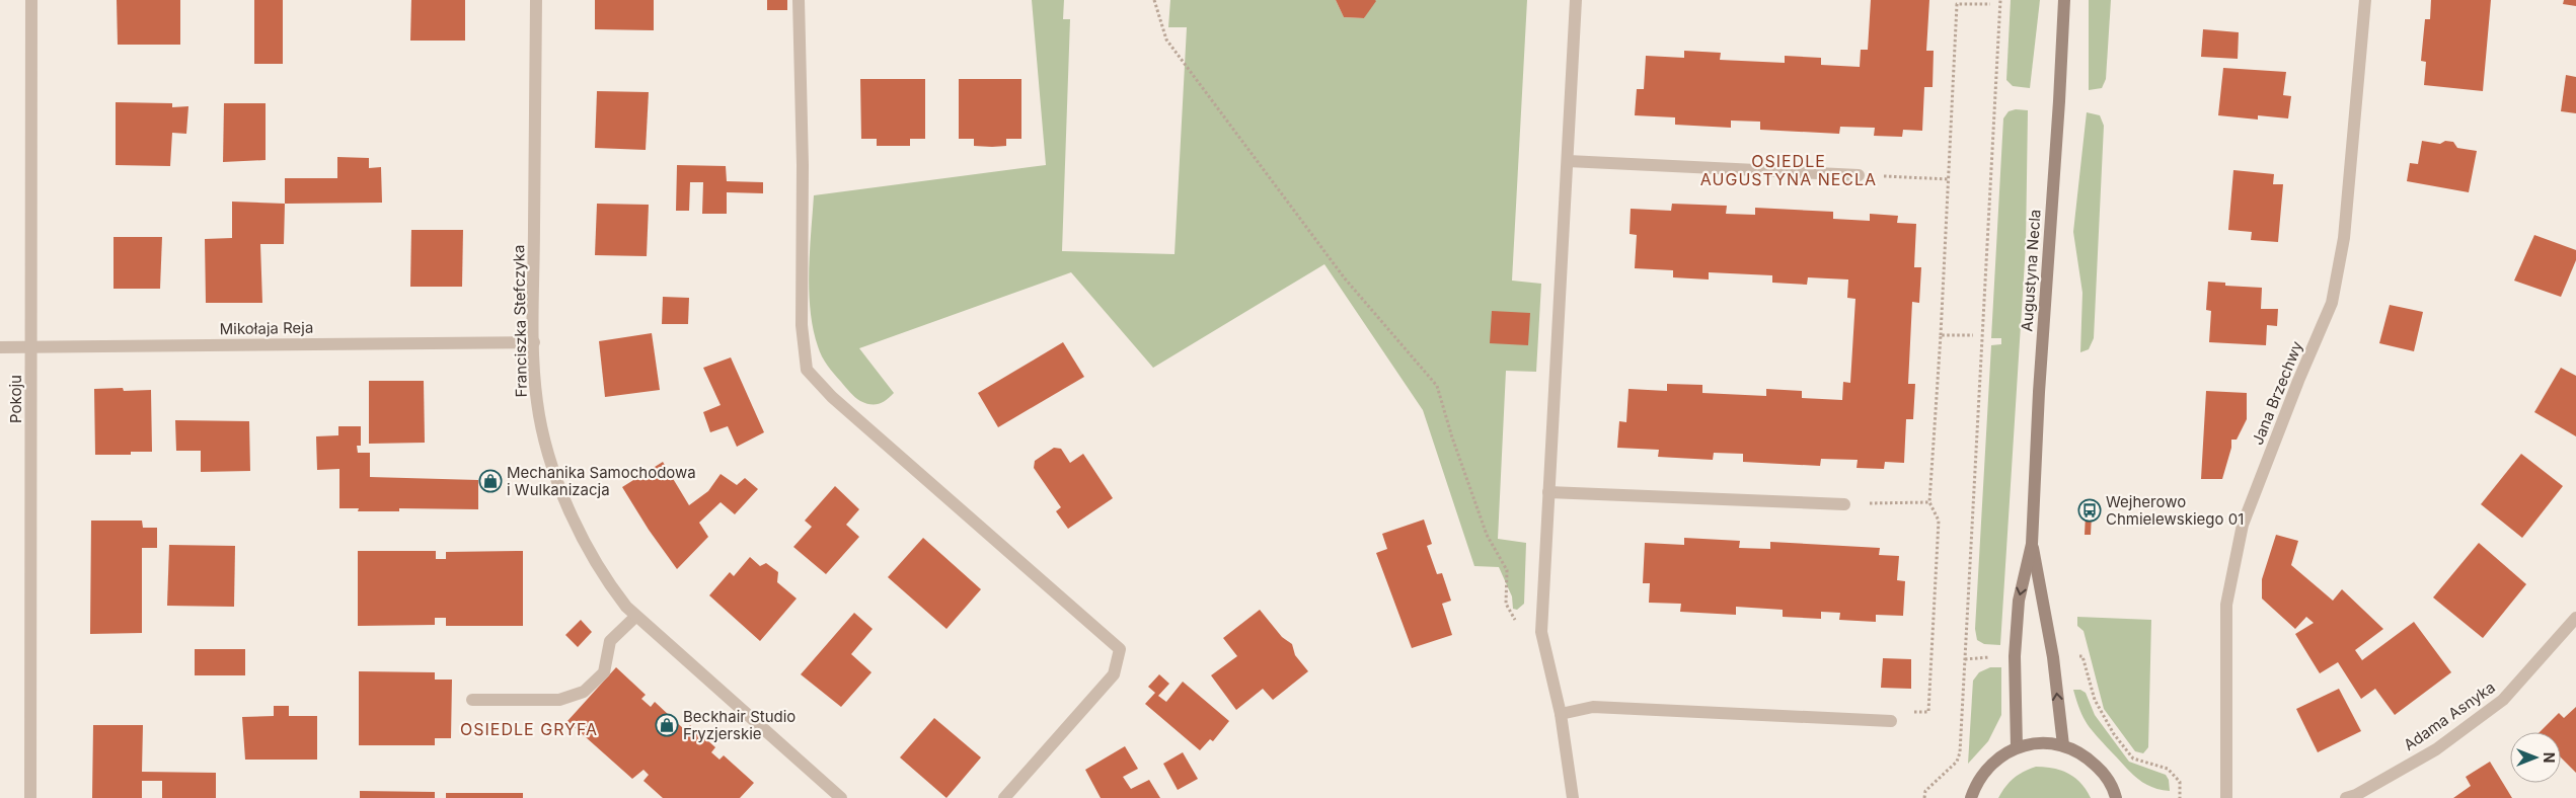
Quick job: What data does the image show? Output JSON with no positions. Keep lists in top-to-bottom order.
{
  "streets": {
    "main road": ["Augustyna Necla"],
    "street": [
      "Franciszka Stefczyka",
      "Mikołaja Reja",
      "Jana Brzechwy",
      "Pokoju",
      "Adama Asnyka"
    ]
  },
  "crossings": [
    ["Franciszka Stefczyka", "Mikołaja Reja"],
    ["Mikołaja Reja", "Pokoju"]
  ],
  "districts": ["OSIEDLE AUGUSTYNA NECLA", "OSIEDLE GRYFA"],
  "places": {
    "shop": ["Mechanika Samochodowa i Wulkanizacja", "Beckhair Studio Fryzjerskie"],
    "bus stop": ["Wejherowo Chmielewskiego 01"]
  },
  "north": "right"
}
